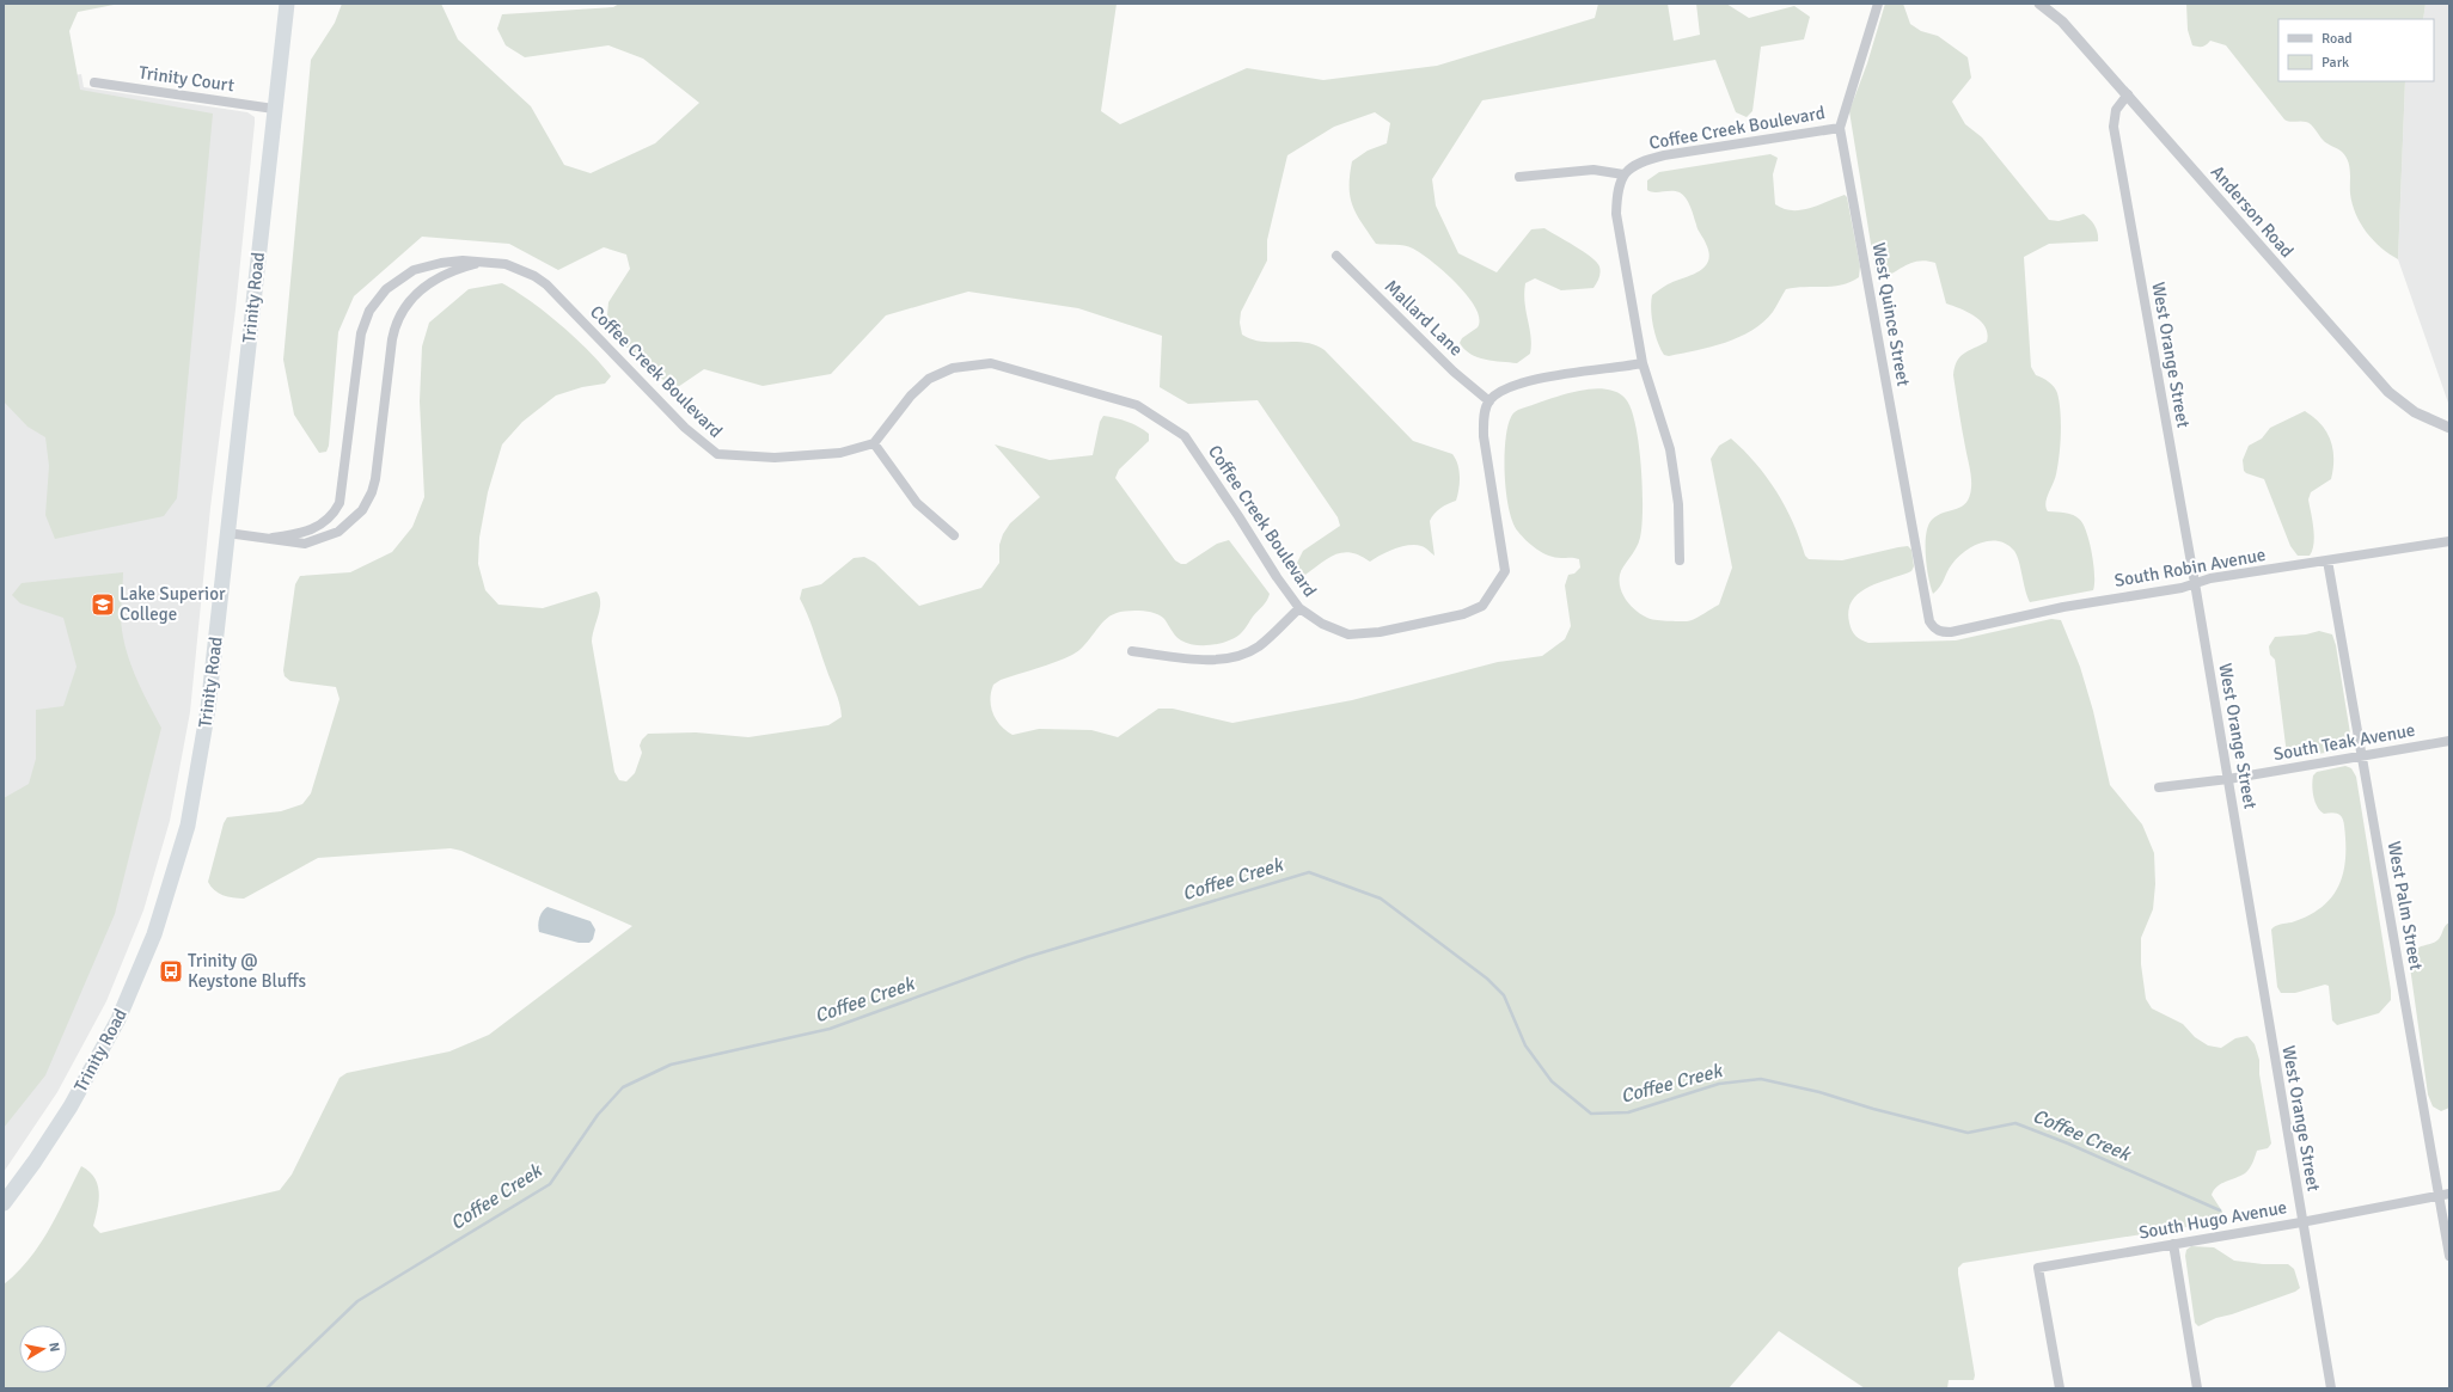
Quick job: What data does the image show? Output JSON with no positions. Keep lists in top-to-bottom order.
{
  "streets": {
    "highway": ["Trinity Road"],
    "street": [
      "Trinity Court",
      "Coffee Creek Boulevard",
      "Anderson Road",
      "West Quince Street",
      "Mallard Lane",
      "West Orange Street",
      "South Robin Avenue",
      "South Teak Avenue",
      "West Palm Street",
      "South Hugo Avenue"
    ]
  },
  "crossings": [
    ["Trinity Court", "Trinity Road"],
    ["Coffee Creek Boulevard", "Trinity Road"],
    ["Coffee Creek Boulevard", "West Quince Street"],
    ["Coffee Creek Boulevard", "Mallard Lane"],
    ["Anderson Road", "West Orange Street"],
    ["West Quince Street", "South Robin Avenue"],
    ["West Orange Street", "South Robin Avenue"],
    ["West Orange Street", "South Teak Avenue"],
    ["West Orange Street", "South Hugo Avenue"],
    ["South Robin Avenue", "West Palm Street"],
    ["South Teak Avenue", "West Palm Street"],
    ["West Palm Street", "South Hugo Avenue"]
  ],
  "water": ["Coffee Creek"],
  "places": {
    "school or university": ["Lake Superior College"],
    "bus stop": ["Trinity @ Keystone Bluffs"]
  },
  "legend": ["Road", "Park"],
  "north": "right"
}
